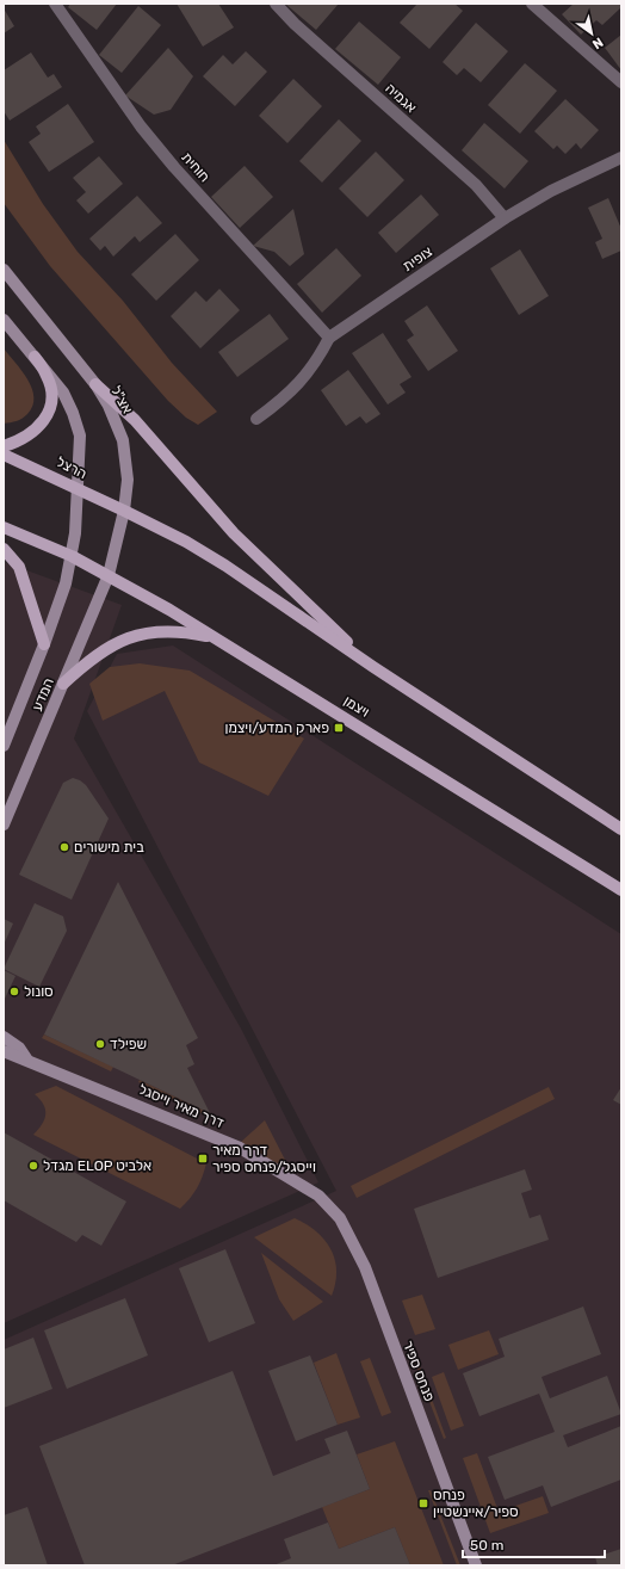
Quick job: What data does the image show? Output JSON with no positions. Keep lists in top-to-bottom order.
{
  "streets": {
    "main road": [
      "אצ\"ל",
      "הרצל",
      "המדע",
      "ויצמן",
      "דרך מאיר וייסגל",
      "פנחס ספיר"
    ],
    "street": ["אגמיה", "חוחית", "צופית"]
  },
  "crossings": [
    ["אגמיה", "צופית"],
    ["חוחית", "צופית"],
    ["אצ\"ל", "הרצל"],
    ["אצ\"ל", "המדע"],
    ["אצ\"ל", "ויצמן"],
    ["הרצל", "המדע"],
    ["המדע", "ויצמן"],
    ["דרך מאיר וייסגל", "פנחס ספיר"]
  ],
  "places": {
    "transit": ["פארק המדע/ויצמן", "דרך מאיר וייסגל/פנחס ספיר", "פנחס ספיר/איינשטיין"],
    "other": [
      "בית מישורים",
      "סונול",
      "שפילד",
      "מגדל ELOP אלביט"
    ]
  },
  "scale_bar": "50 m",
  "north": "bottom right"
}
